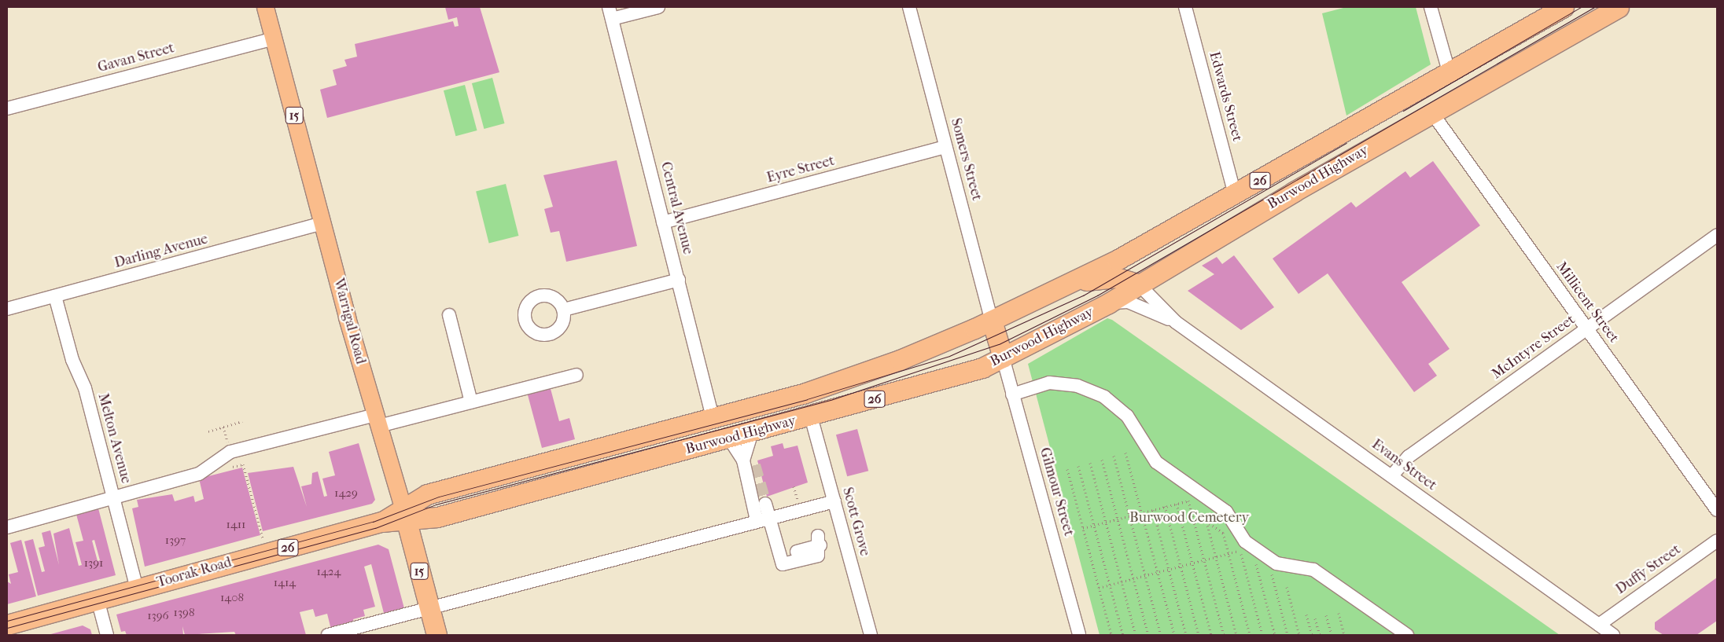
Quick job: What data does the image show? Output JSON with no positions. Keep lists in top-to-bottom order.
{
  "streets": {
    "highway": [
      "15",
      "Burwood Highway",
      "26",
      "Warrigal Road",
      "Toorak Road"
    ],
    "street": [
      "Gavan Street",
      "Edwards Street",
      "Somers Street",
      "Eyre Street",
      "Central Avenue",
      "Darling Avenue",
      "Millicent Street",
      "McIntyre Street",
      "Melton Avenue",
      "Evans Street",
      "Gilmour Street",
      "Scott Grove",
      "Duffy Street"
    ]
  },
  "crossings": [
    ["Gavan Street", "Warrigal Road"],
    ["Edwards Street", "Burwood Highway"],
    ["Somers Street", "Eyre Street"],
    ["Somers Street", "Burwood Highway"],
    ["Eyre Street", "Central Avenue"],
    ["Burwood Highway", "Central Avenue"],
    ["Burwood Highway", "Millicent Street"],
    ["Burwood Highway", "Warrigal Road"],
    ["Burwood Highway", "Evans Street"],
    ["Burwood Highway", "Gilmour Street"],
    ["Burwood Highway", "Scott Grove"],
    ["Burwood Highway", "Toorak Road"],
    ["Darling Avenue", "Warrigal Road"],
    ["Darling Avenue", "Melton Avenue"],
    ["Millicent Street", "McIntyre Street"],
    ["Warrigal Road", "Toorak Road"],
    ["McIntyre Street", "Evans Street"],
    ["Melton Avenue", "Toorak Road"],
    ["Evans Street", "Duffy Street"]
  ],
  "parks": ["Burwood Cemetery"],
  "house_numbers": [
    "1429",
    "1411",
    "1397",
    "1391",
    "1424",
    "1414",
    "1408",
    "1398",
    "1396"
  ]
}
